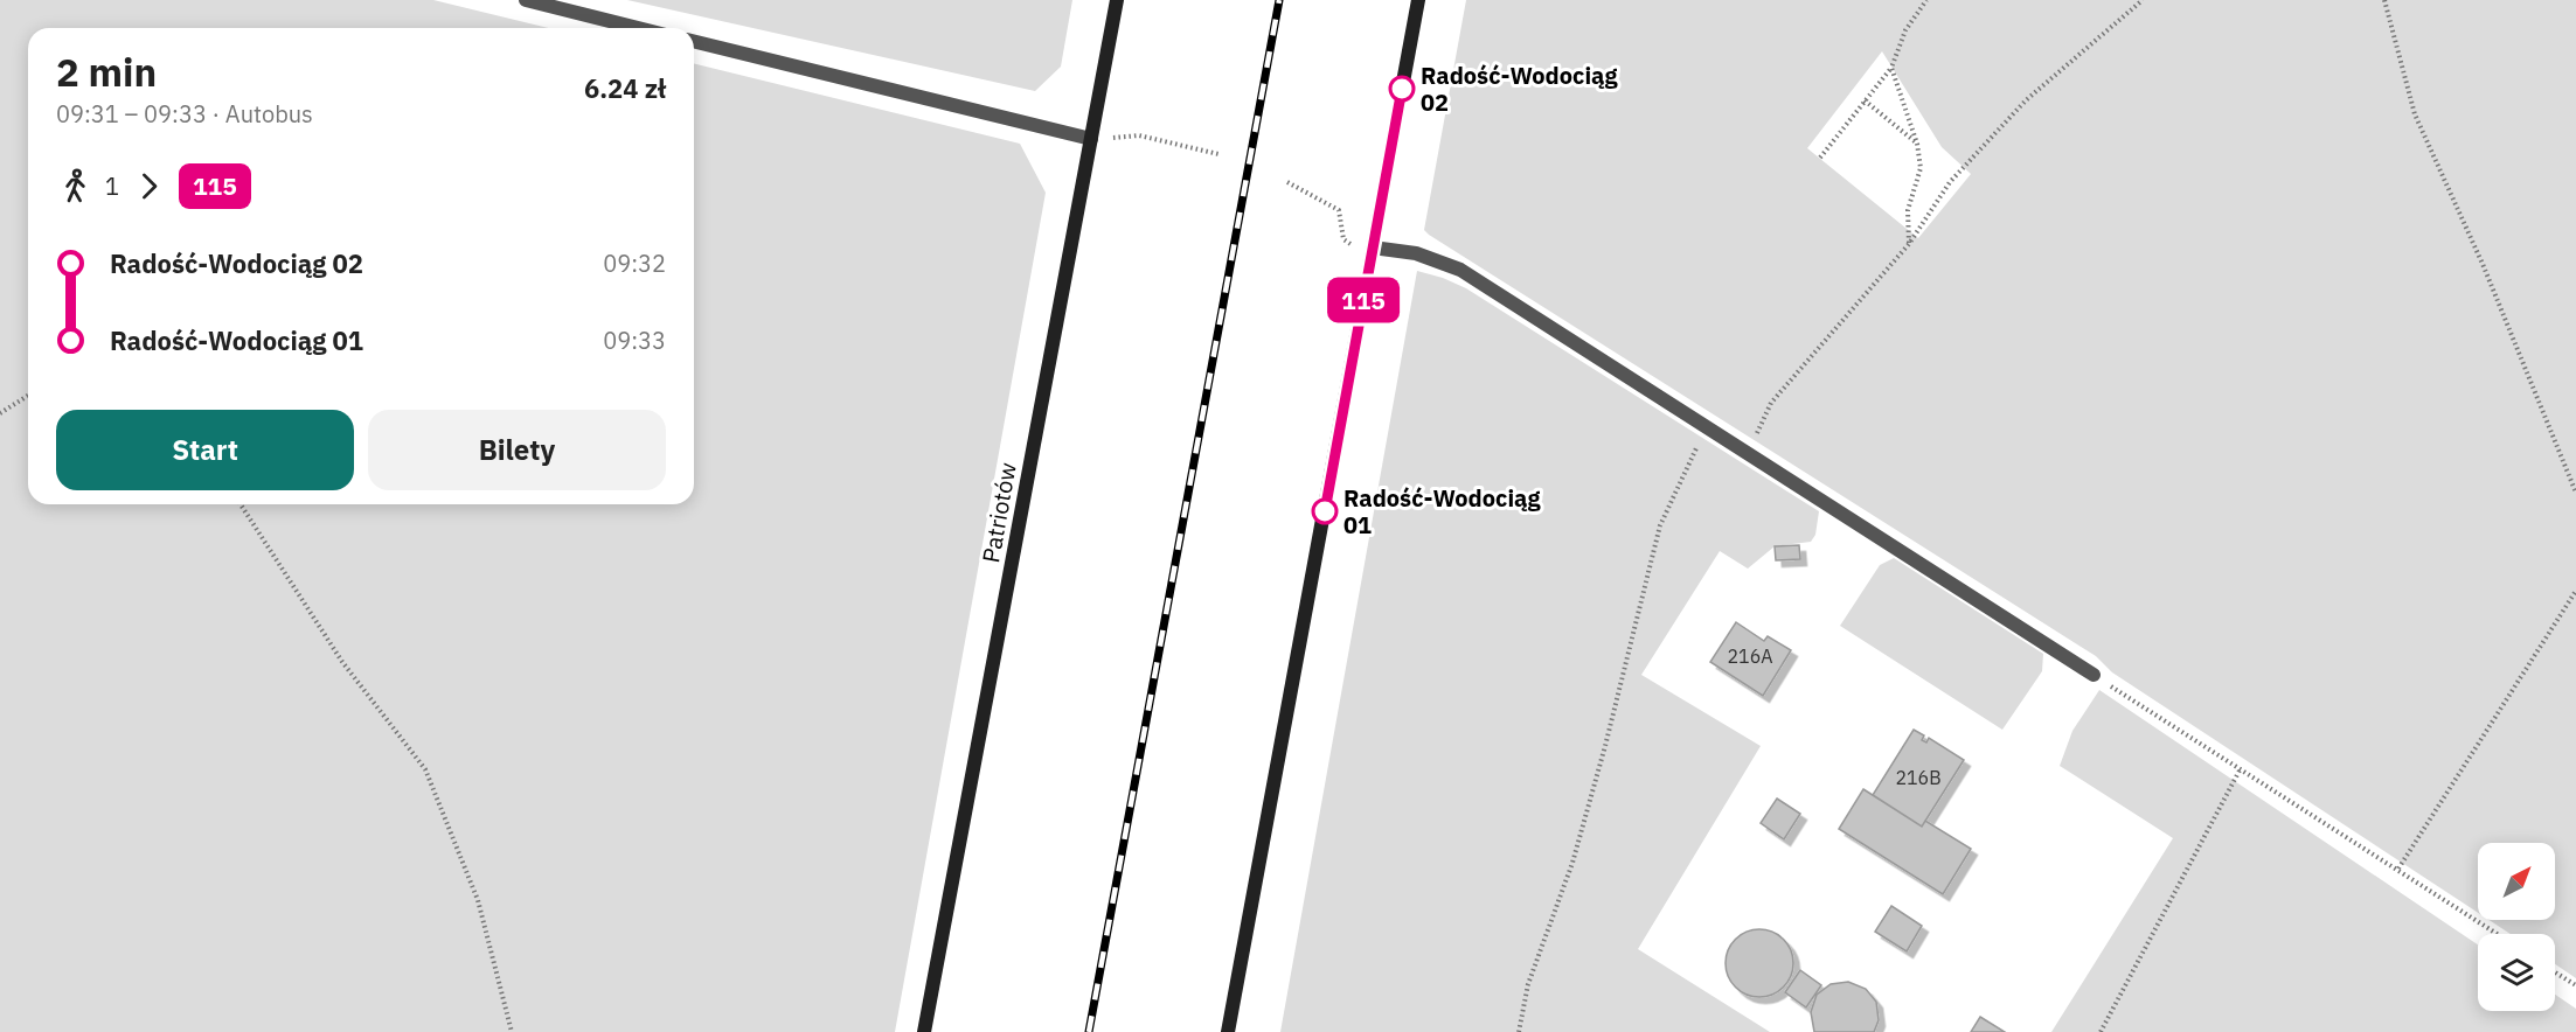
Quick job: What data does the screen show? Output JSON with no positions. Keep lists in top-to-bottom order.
{
  "streets": {
    "main road": ["Patriotów"]
  },
  "places": ["Radość-Wodociąg 02", "Radość-Wodociąg 01"],
  "lines": ["bus line 115"],
  "house_numbers": ["216A", "216B"],
  "north": "top right",
  "page": {
    "on_map": "115",
    "heading": ["2 min", "09:31 – 09:33 · Autobus", "6.24 zł"],
    "legs": ["1", "115"],
    "list": [
      {
        "name": "Radość-Wodociąg 02",
        "value": "09:32"
      },
      {
        "name": "Radość-Wodociąg 01",
        "value": "09:33"
      }
    ],
    "buttons": ["Start", "Bilety"]
  }
}
